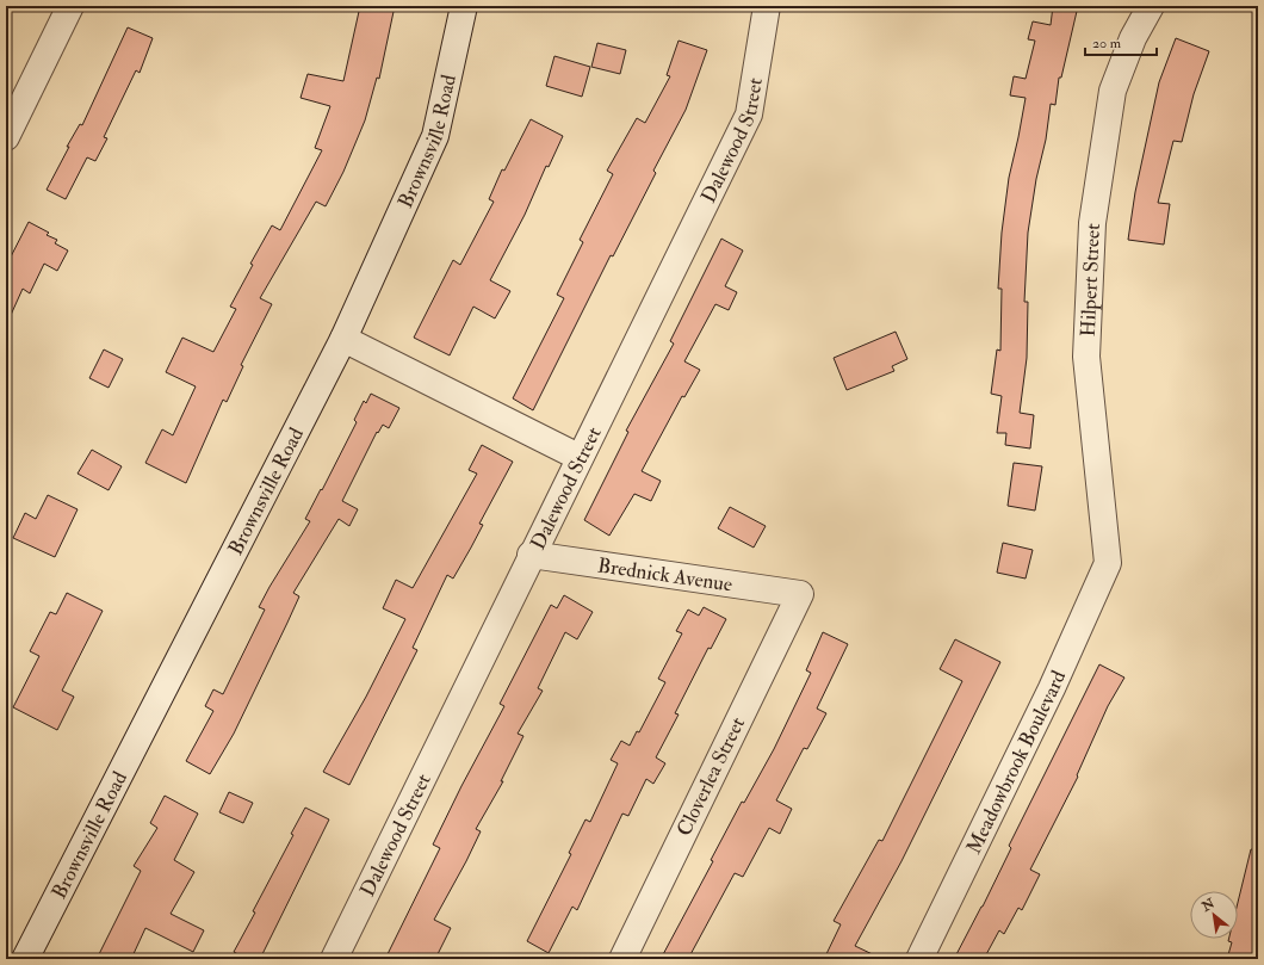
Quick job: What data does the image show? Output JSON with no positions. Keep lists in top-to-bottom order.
{
  "streets": {
    "street": [
      "Dalewood Street",
      "Brownsville Road",
      "Hilpert Street",
      "Brednick Avenue",
      "Meadowbrook Boulevard",
      "Cloverlea Street"
    ]
  },
  "crossings": [
    ["Dalewood Street", "Brednick Avenue"],
    ["Hilpert Street", "Meadowbrook Boulevard"],
    ["Brednick Avenue", "Cloverlea Street"]
  ],
  "scale_bar": "20 m",
  "north": "top left"
}
